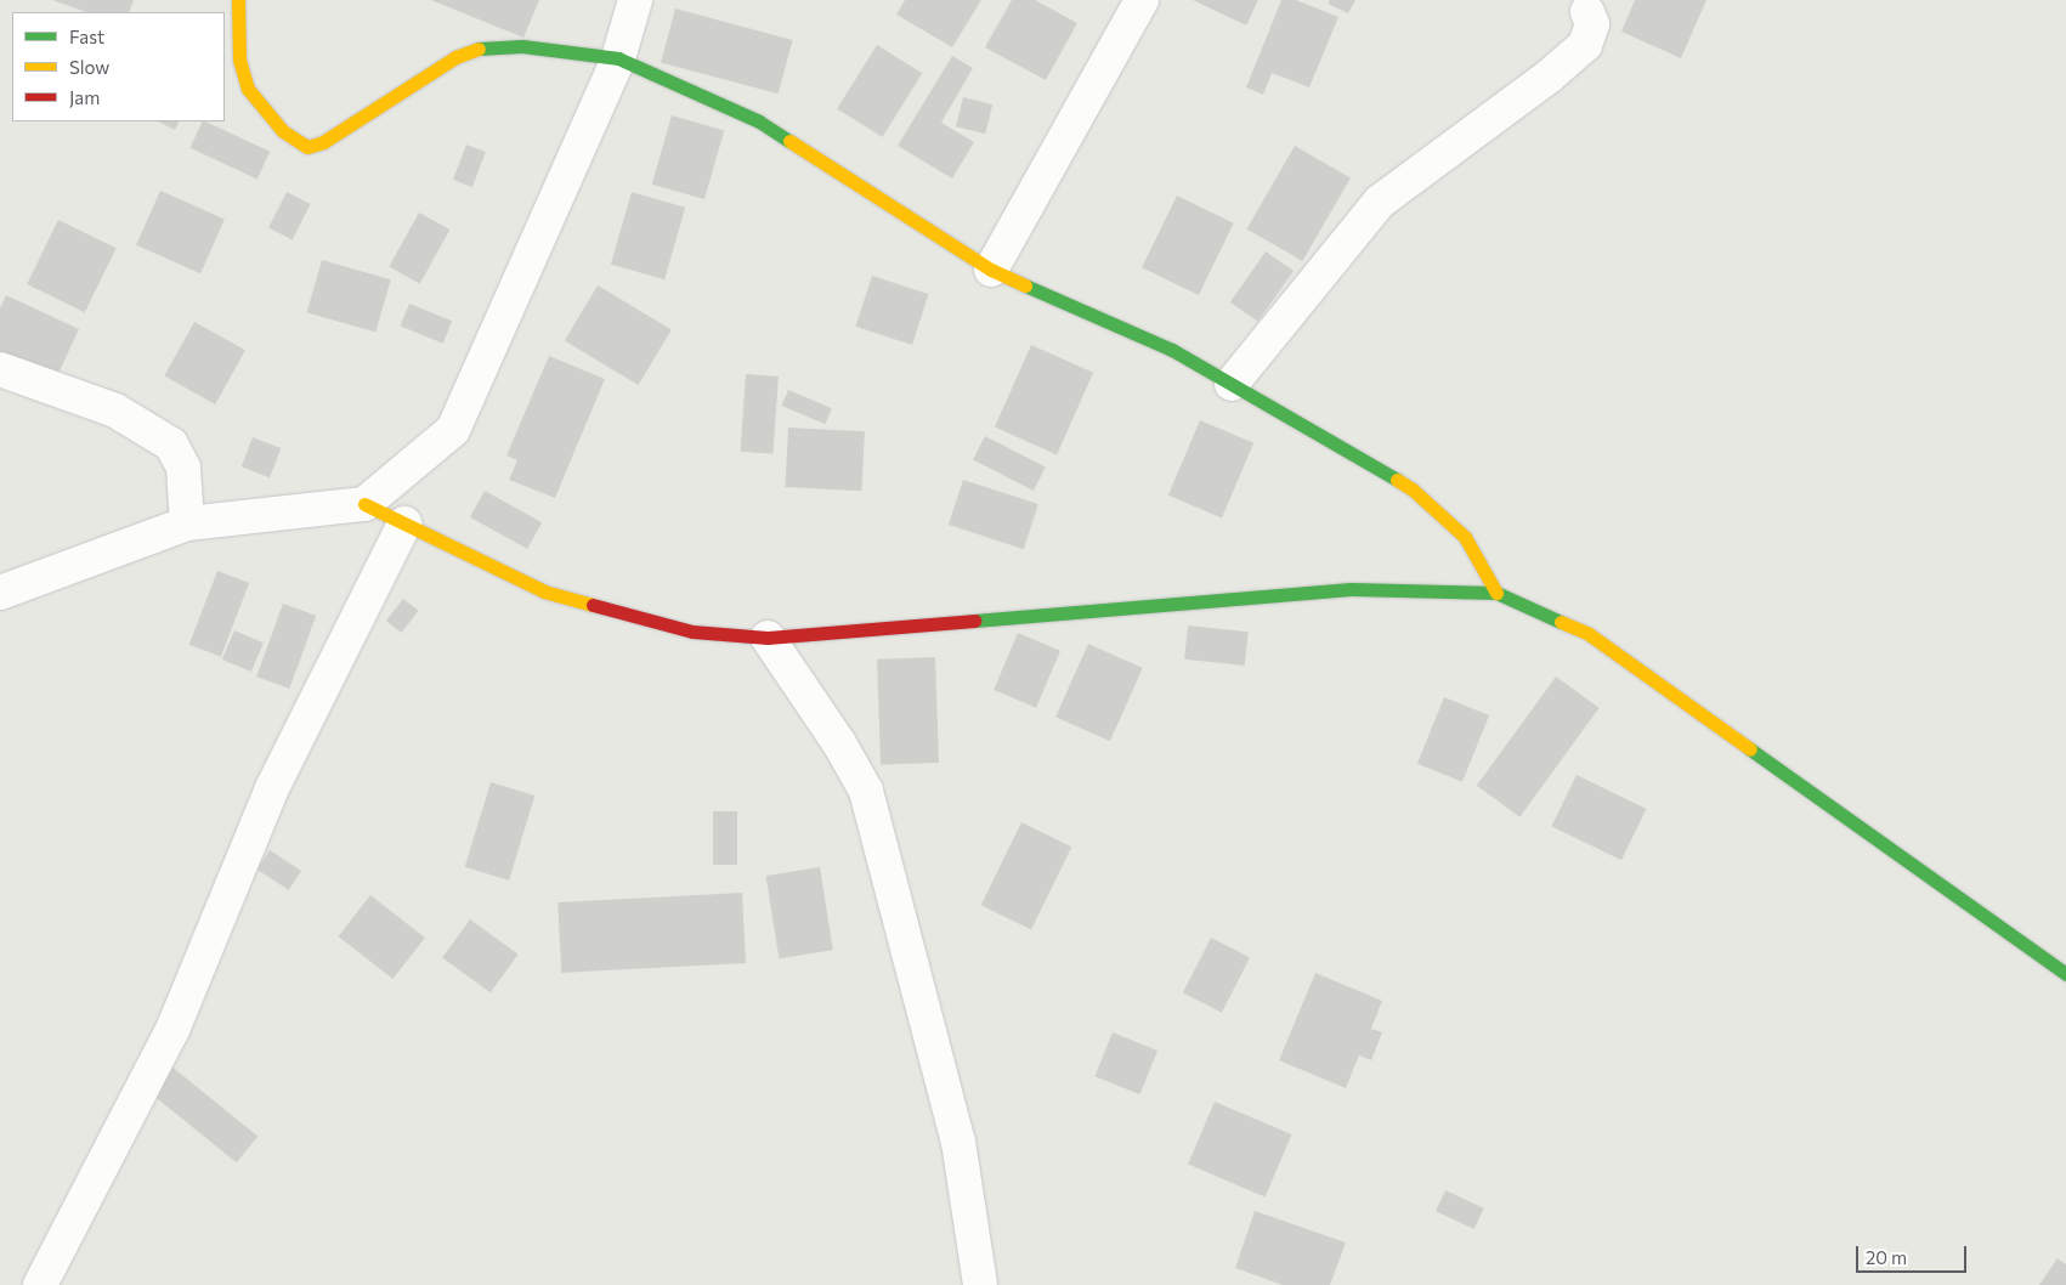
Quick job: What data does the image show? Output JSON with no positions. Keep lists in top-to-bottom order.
{
  "legend": ["Fast", "Slow", "Jam"],
  "scale_bar": "20 m"
}
